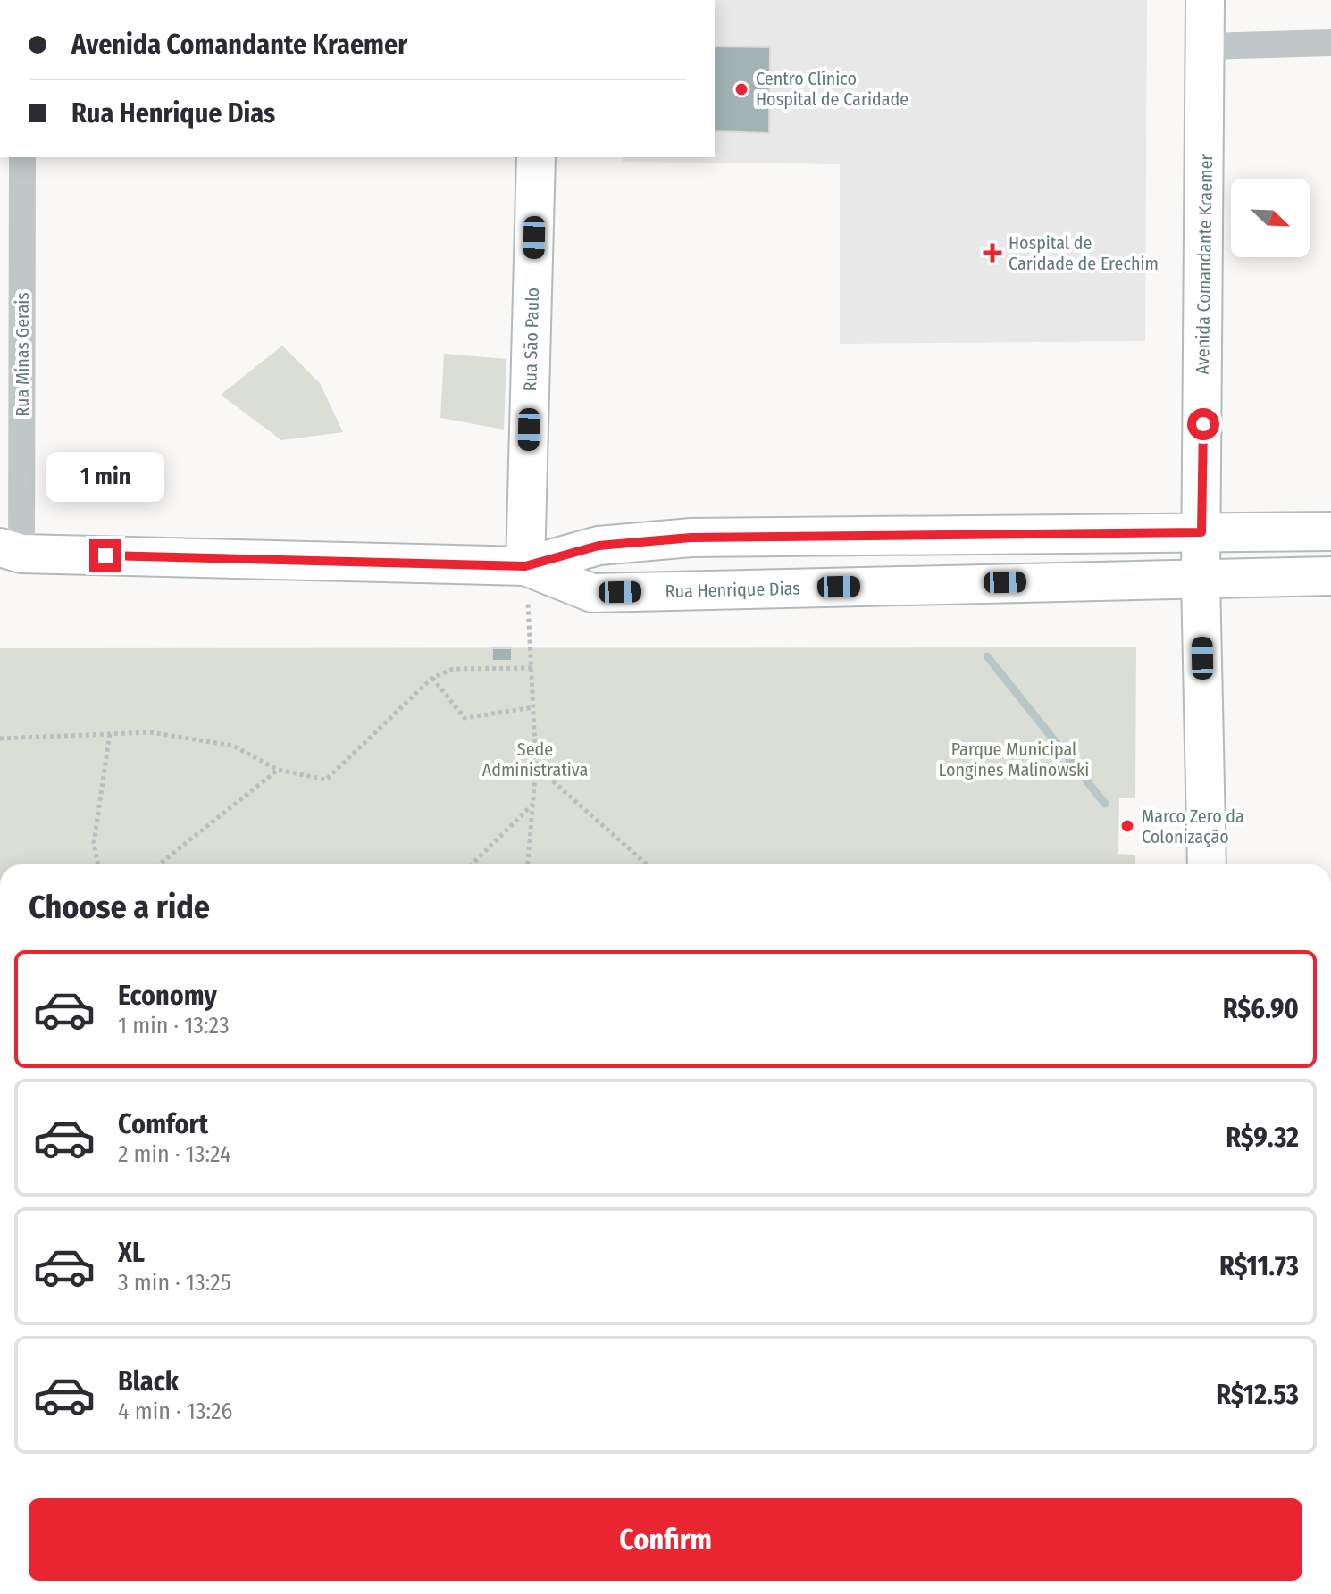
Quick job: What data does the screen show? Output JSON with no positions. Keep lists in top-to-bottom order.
{
  "streets": {
    "street": [
      "Avenida Comandante Kraemer",
      "Rua São Paulo",
      "Rua Minas Gerais",
      "Rua Henrique Dias"
    ]
  },
  "crossings": [
    ["Avenida Comandante Kraemer", "Rua Henrique Dias"],
    ["Rua São Paulo", "Rua Henrique Dias"],
    ["Rua Minas Gerais", "Rua Henrique Dias"]
  ],
  "parks": ["Sede Administrativa", "Parque Municipal Longines Malinowski"],
  "places": {
    "other": ["Centro Clínico Hospital de Caridade", "Marco Zero da Colonização"],
    "health": ["Hospital de Caridade de Erechim"]
  },
  "north": "bottom right",
  "page": {
    "banner": ["Avenida Comandante Kraemer", "Rua Henrique Dias"],
    "bubble": "1 min",
    "heading": "Choose a ride",
    "list": [
      {
        "name": "Economy",
        "note": "1 min · 13:23",
        "value": "R$6.90"
      },
      {
        "name": "Comfort",
        "note": "2 min · 13:24",
        "value": "R$9.32"
      },
      {
        "name": "XL",
        "note": "3 min · 13:25",
        "value": "R$11.73"
      },
      {
        "name": "Black",
        "note": "4 min · 13:26",
        "value": "R$12.53"
      }
    ],
    "buttons": "Confirm"
  }
}
